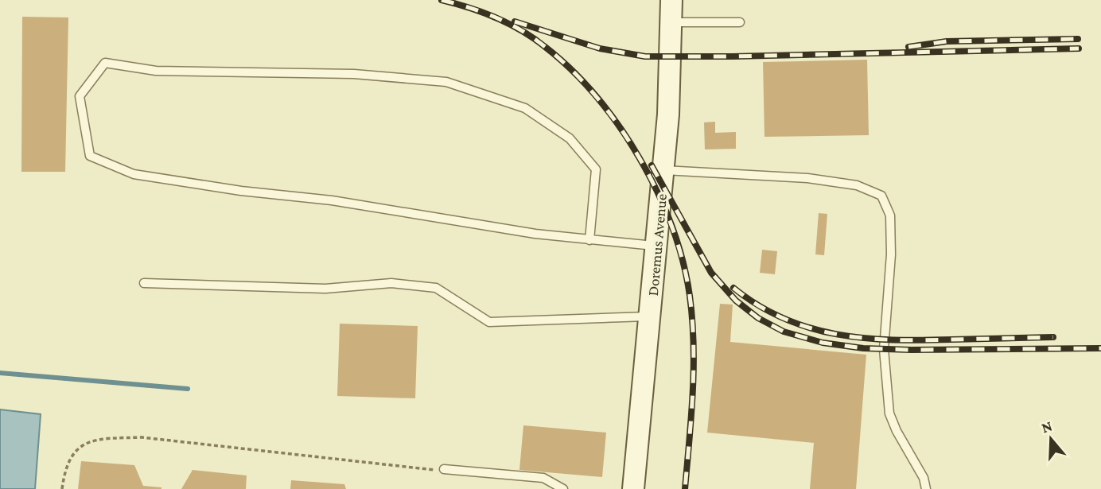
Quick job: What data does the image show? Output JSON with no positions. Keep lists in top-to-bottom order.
{
  "streets": {
    "main road": ["Doremus Avenue"]
  },
  "north": "top"
}
